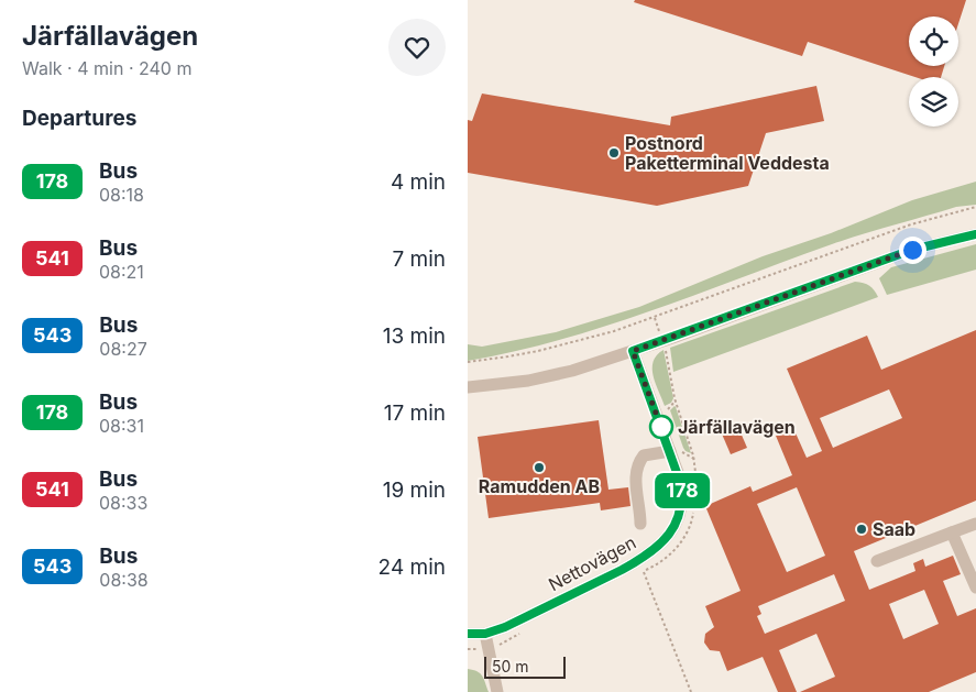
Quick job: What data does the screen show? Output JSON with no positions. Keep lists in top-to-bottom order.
{
  "streets": {
    "street": ["Nettovägen"]
  },
  "places": [
    "Postnord Paketterminal Veddesta",
    "Järfällavägen",
    "Ramudden AB",
    "Saab"
  ],
  "lines": ["bus line 178"],
  "scale_bar": "50 m",
  "page": {
    "heading": [
      ["Järfällavägen", "Walk · 4 min · 240 m"],
      "Departures"
    ],
    "on_map": "178",
    "list": [
      {
        "mark": "178",
        "name": "Bus",
        "note": "08:18",
        "value": "4 min"
      },
      {
        "mark": "541",
        "name": "Bus",
        "note": "08:21",
        "value": "7 min"
      },
      {
        "mark": "543",
        "name": "Bus",
        "note": "08:27",
        "value": "13 min"
      },
      {
        "mark": "178",
        "name": "Bus",
        "note": "08:31",
        "value": "17 min"
      },
      {
        "mark": "541",
        "name": "Bus",
        "note": "08:33",
        "value": "19 min"
      },
      {
        "mark": "543",
        "name": "Bus",
        "note": "08:38",
        "value": "24 min"
      }
    ],
    "scale": "50 m"
  }
}
